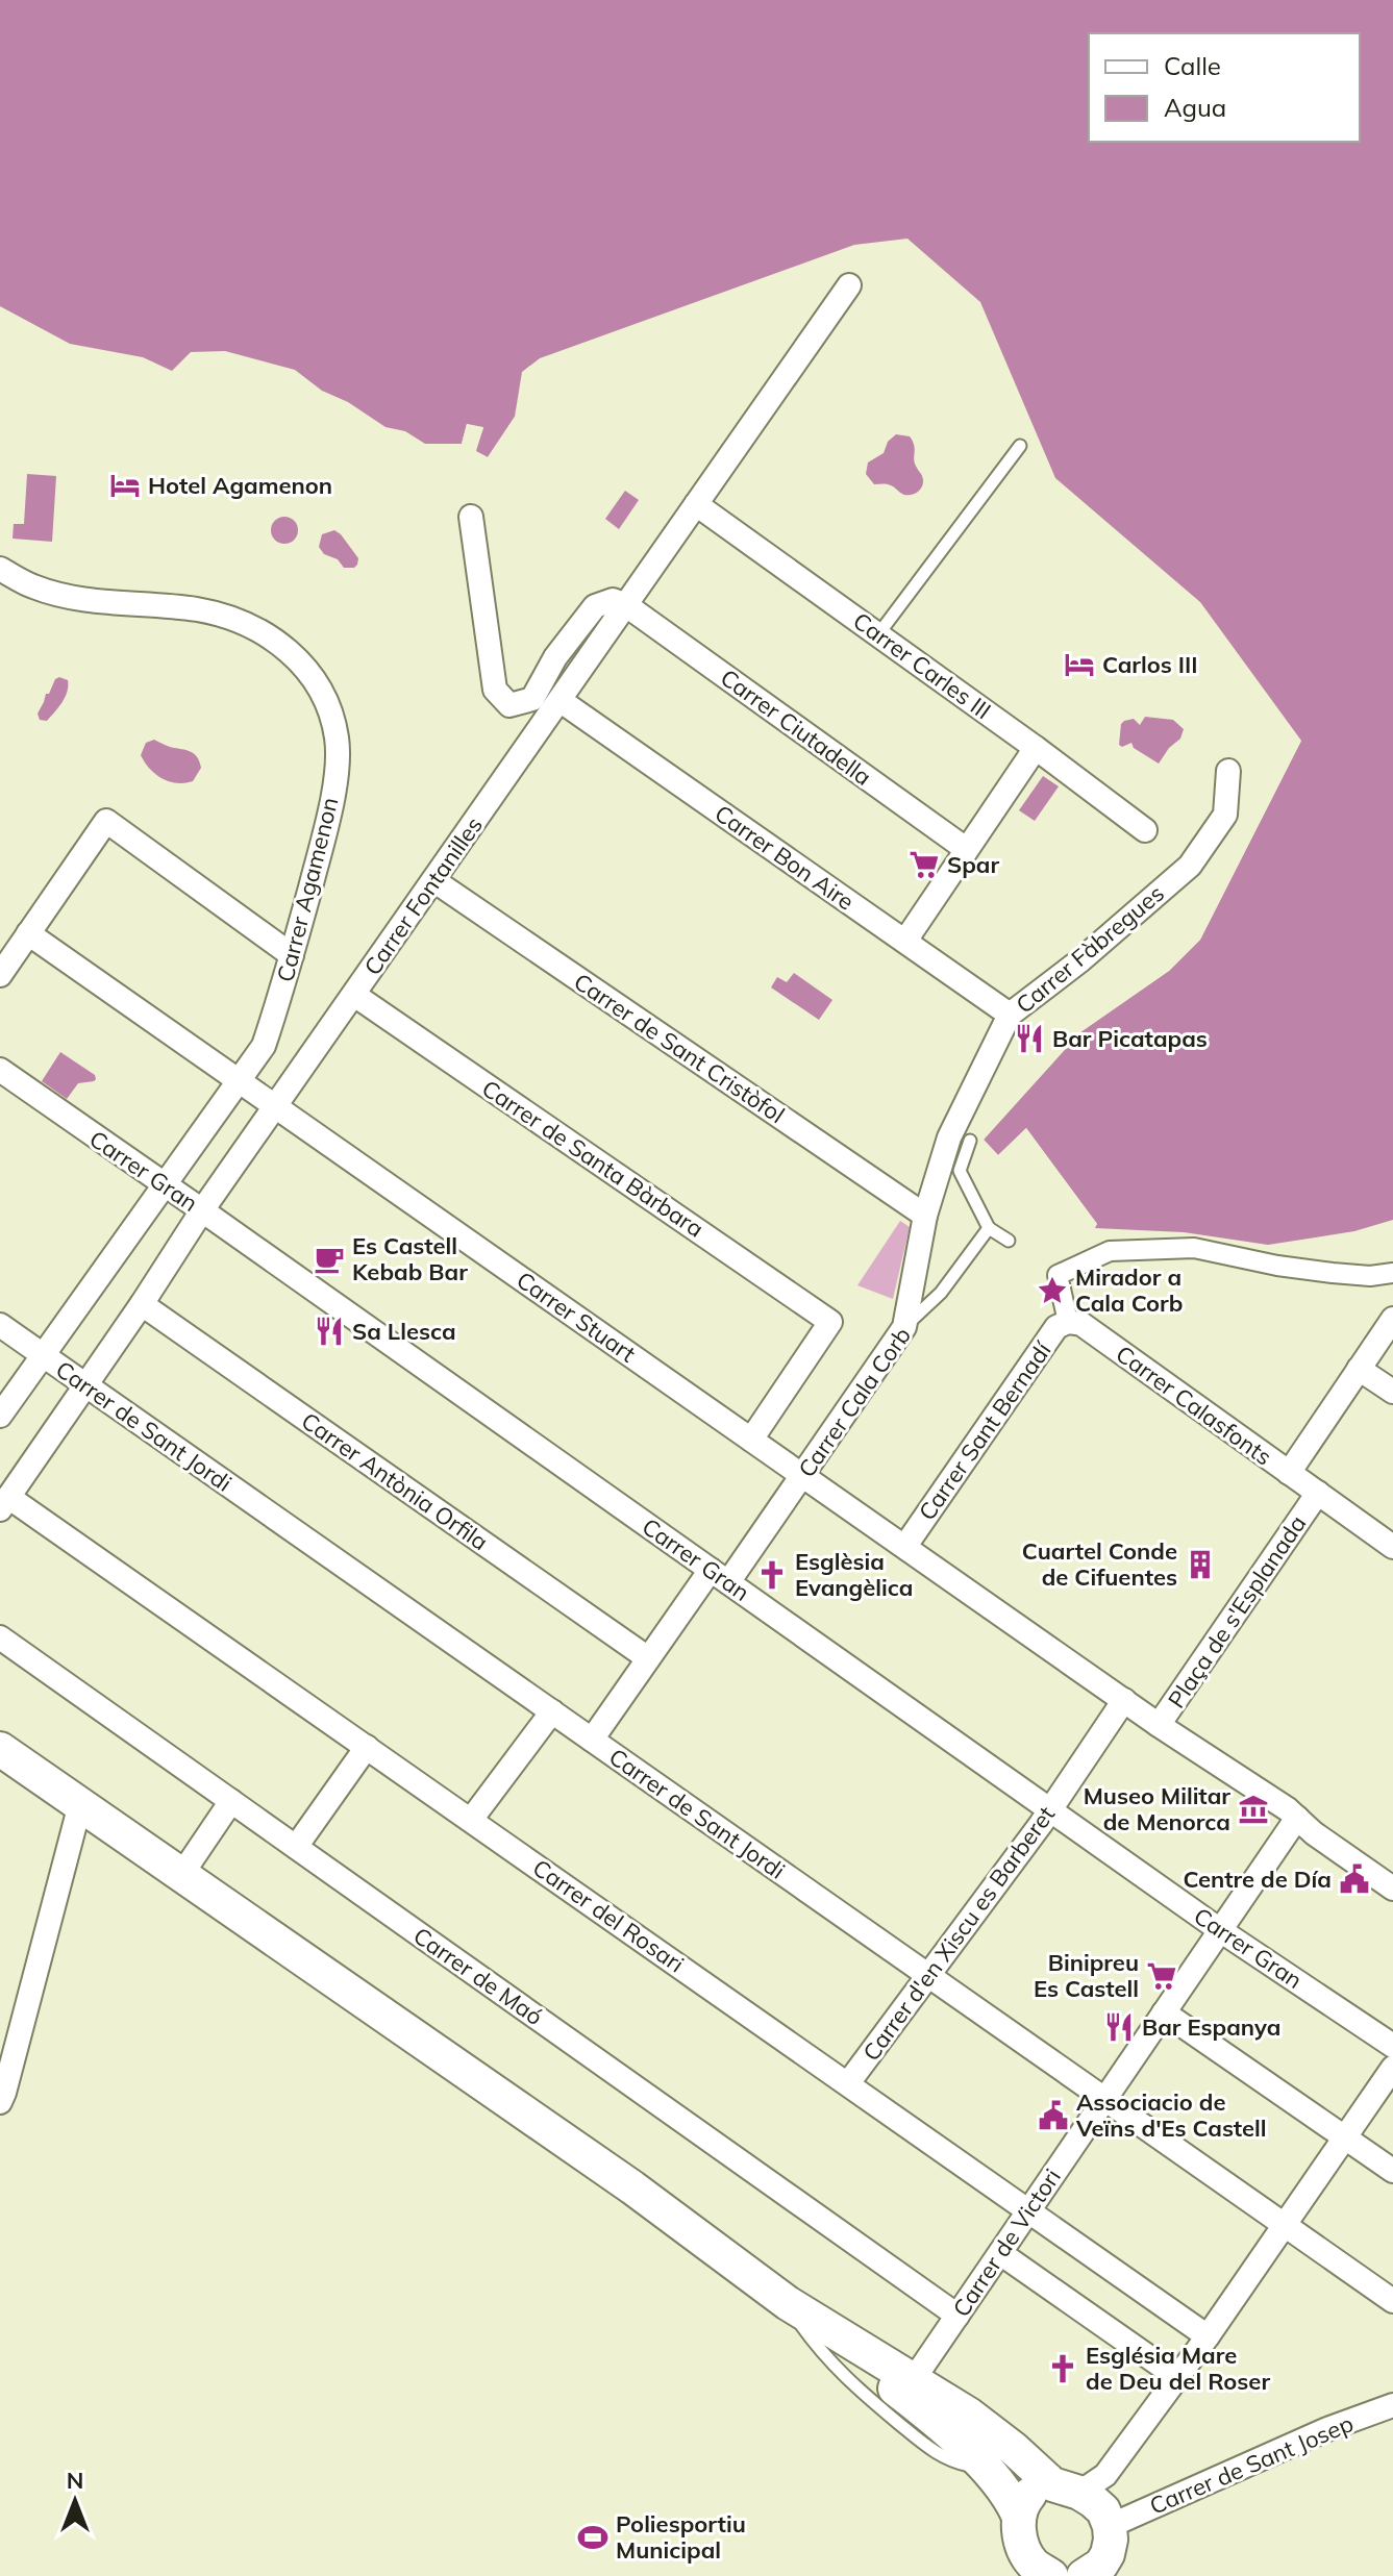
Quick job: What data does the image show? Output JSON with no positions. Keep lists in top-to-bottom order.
{
  "streets": {
    "street": [
      "Carrer Carles III",
      "Carrer Ciutadella",
      "Carrer Bon Aire",
      "Carrer Agamenon",
      "Carrer Fontanilles",
      "Carrer Fàbregues",
      "Carrer de Sant Cristòfol",
      "Carrer de Santa Bàrbara",
      "Carrer Gran",
      "Carrer Stuart",
      "Carrer Cala Corb",
      "Carrer Calasfonts",
      "Carrer de Sant Jordi",
      "Carrer Sant Bernadí",
      "Carrer Antònia Orfila",
      "Plaça de s'Esplanada",
      "Carrer del Rosari",
      "Carrer d'en Xiscu es Barberet",
      "Carrer de Maó",
      "Carrer de Victori",
      "Carrer de Sant Josep"
    ]
  },
  "crossings": [
    ["Carrer Carles III", "Carrer Fontanilles"],
    ["Carrer Ciutadella", "Carrer Fontanilles"],
    ["Carrer Bon Aire", "Carrer Fontanilles"],
    ["Carrer Bon Aire", "Carrer Fàbregues"],
    ["Carrer Agamenon", "Carrer Fontanilles"],
    ["Carrer Agamenon", "Carrer Stuart"],
    ["Carrer Fontanilles", "Carrer de Sant Cristòfol"],
    ["Carrer Fontanilles", "Carrer de Santa Bàrbara"],
    ["Carrer Fontanilles", "Carrer Gran"],
    ["Carrer Fontanilles", "Carrer Stuart"],
    ["Carrer Fontanilles", "Carrer de Sant Jordi"],
    ["Carrer Fontanilles", "Carrer Antònia Orfila"],
    ["Carrer Fontanilles", "Carrer del Rosari"],
    ["Carrer Fàbregues", "Carrer de Sant Cristòfol"],
    ["Carrer Fàbregues", "Carrer Cala Corb"],
    ["Carrer de Santa Bàrbara", "Carrer Stuart"],
    ["Carrer Gran", "Carrer Cala Corb"],
    ["Carrer Gran", "Carrer d'en Xiscu es Barberet"],
    ["Carrer Gran", "Carrer de Victori"],
    ["Carrer Stuart", "Carrer Cala Corb"],
    ["Carrer Stuart", "Carrer Sant Bernadí"],
    ["Carrer Stuart", "Plaça de s'Esplanada"],
    ["Carrer Stuart", "Carrer d'en Xiscu es Barberet"],
    ["Carrer Cala Corb", "Carrer de Sant Jordi"],
    ["Carrer Cala Corb", "Carrer Antònia Orfila"],
    ["Carrer Calasfonts", "Carrer Sant Bernadí"],
    ["Carrer Calasfonts", "Plaça de s'Esplanada"],
    ["Carrer de Sant Jordi", "Carrer d'en Xiscu es Barberet"],
    ["Carrer de Sant Jordi", "Carrer de Victori"],
    ["Plaça de s'Esplanada", "Carrer d'en Xiscu es Barberet"],
    ["Plaça de s'Esplanada", "Carrer de Victori"],
    ["Carrer del Rosari", "Carrer d'en Xiscu es Barberet"],
    ["Carrer del Rosari", "Carrer de Victori"],
    ["Carrer de Maó", "Carrer de Victori"]
  ],
  "places": {
    "hotel": ["Hotel Agamenon", "Carlos III"],
    "supermarket": ["Spar", "Binipreu Es Castell"],
    "restaurant": ["Bar Picatapas", "Sa Llesca", "Bar Espanya"],
    "cafe": ["Es Castell Kebab Bar"],
    "place": ["Mirador a Cala Corb"],
    "building": ["Cuartel Conde de Cifuentes"],
    "church": ["Esglèsia Evangèlica", "Església Mare de Deu del Roser"],
    "museum": ["Museo Militar de Menorca"],
    "public building": ["Centre de Día", "Associacio de Veïns d'Es Castell"],
    "sports": ["Poliesportiu Municipal"]
  },
  "legend": ["Calle", "Agua"],
  "north": "top"
}
